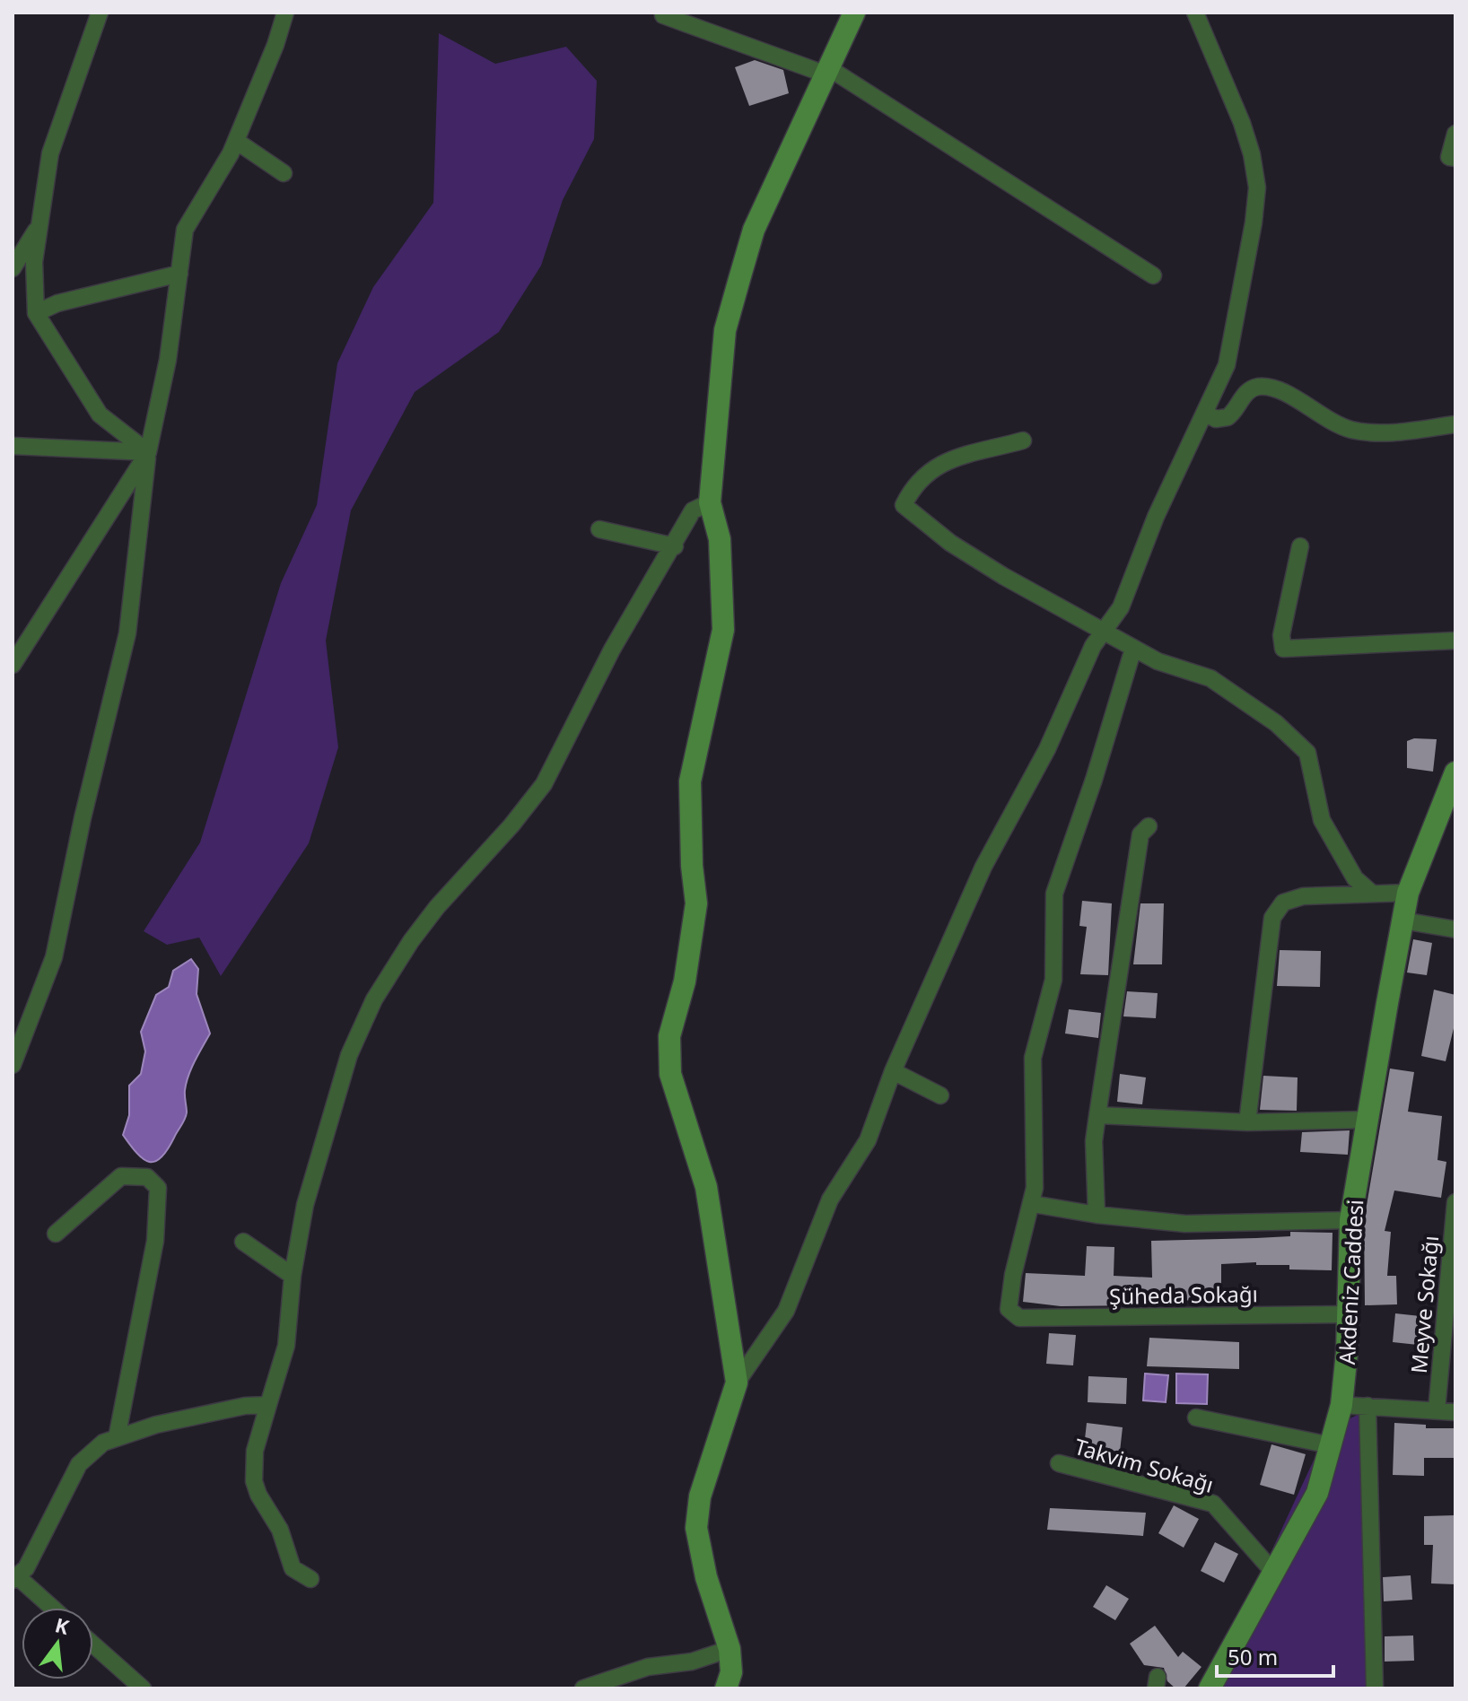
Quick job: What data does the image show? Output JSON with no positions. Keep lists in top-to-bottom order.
{
  "streets": {
    "street": [
      "Akdeniz Caddesi",
      "Şüheda Sokağı",
      "Meyve Sokağı",
      "Takvim Sokağı"
    ]
  },
  "crossings": [
    ["Akdeniz Caddesi", "Şüheda Sokağı"],
    ["Akdeniz Caddesi", "Takvim Sokağı"]
  ],
  "scale_bar": "50 m",
  "north": "top"
}
